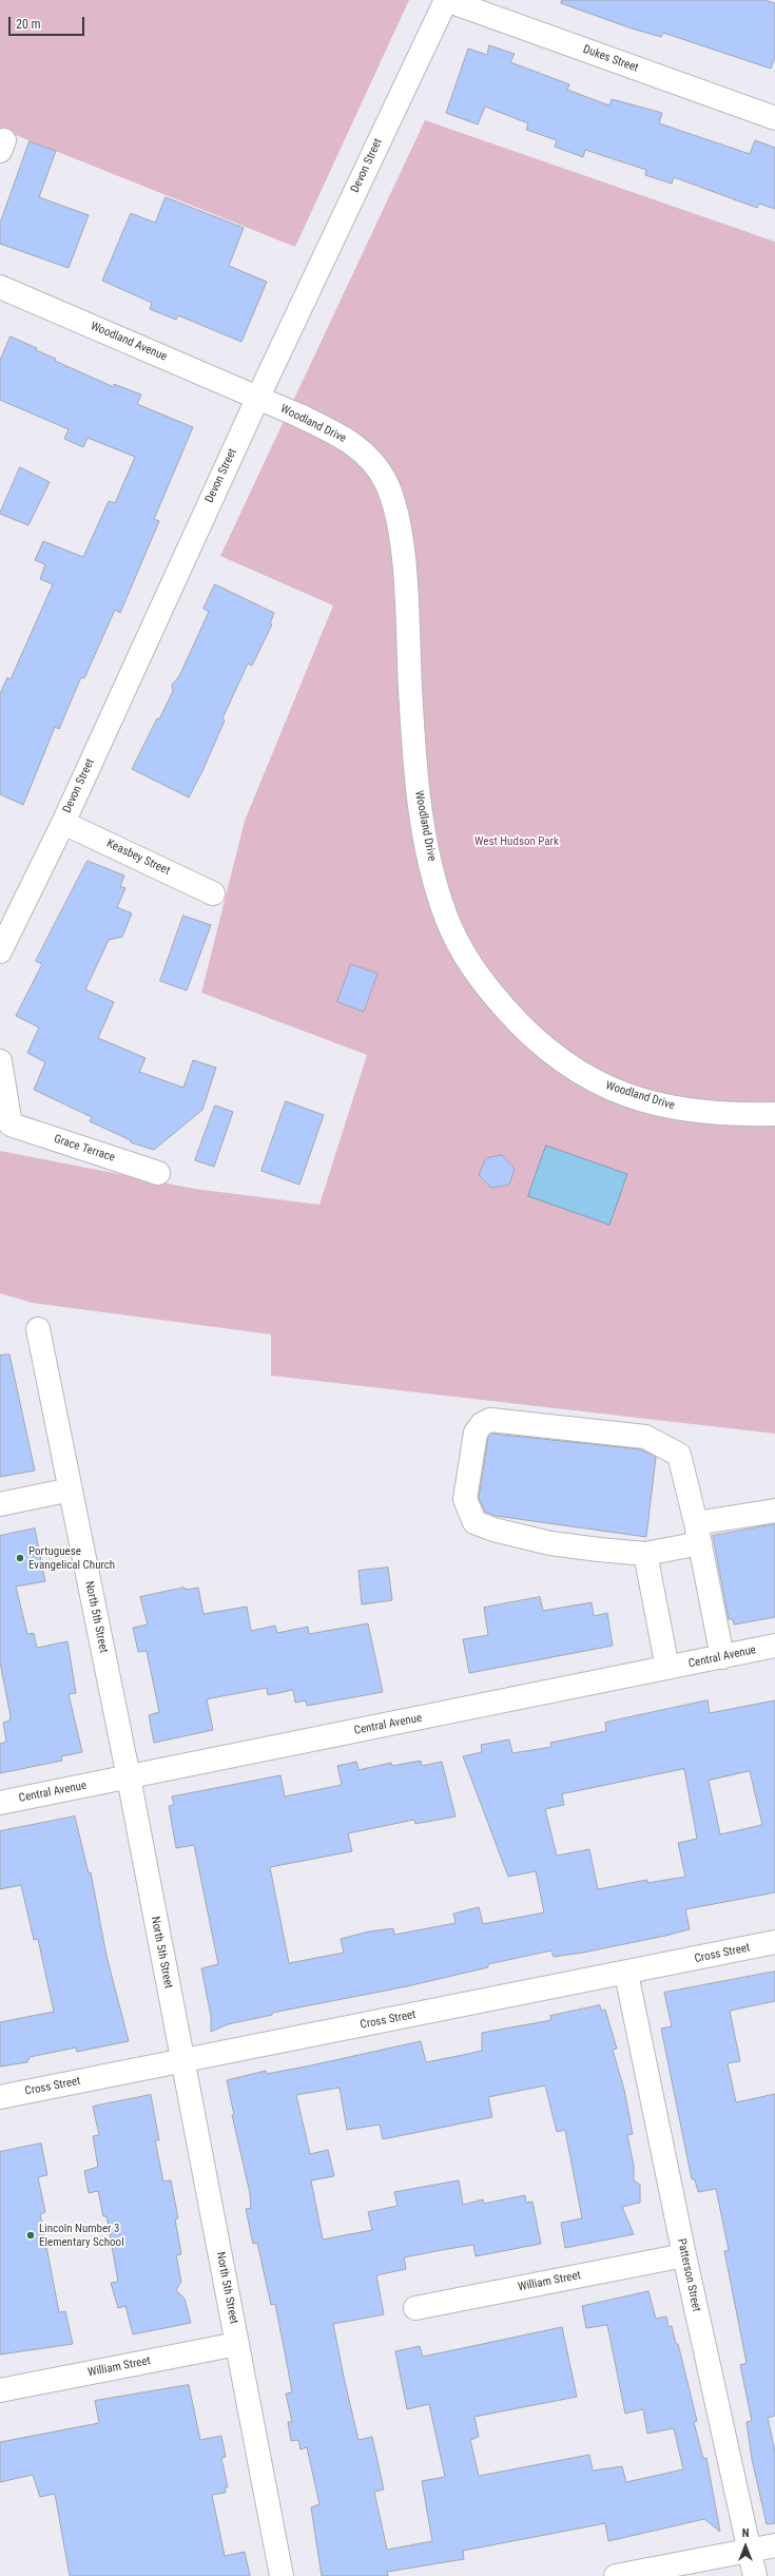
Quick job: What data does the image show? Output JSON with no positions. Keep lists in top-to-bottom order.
{
  "streets": {
    "street": [
      "Dukes Street",
      "Devon Street",
      "Woodland Avenue",
      "Woodland Drive",
      "Keasbey Street",
      "Grace Terrace",
      "North 5th Street",
      "Central Avenue",
      "Cross Street",
      "Patterson Street",
      "William Street"
    ]
  },
  "crossings": [
    ["Dukes Street", "Devon Street"],
    ["Devon Street", "Woodland Avenue"],
    ["Devon Street", "Woodland Drive"],
    ["Devon Street", "Keasbey Street"],
    ["Woodland Avenue", "Woodland Drive"],
    ["North 5th Street", "Central Avenue"],
    ["North 5th Street", "Cross Street"],
    ["North 5th Street", "William Street"],
    ["Cross Street", "Patterson Street"],
    ["Patterson Street", "William Street"]
  ],
  "parks": ["West Hudson Park"],
  "places": ["Portuguese Evangelical Church", "Lincoln Number 3 Elementary School"],
  "scale_bar": "20 m",
  "north": "top"
}
